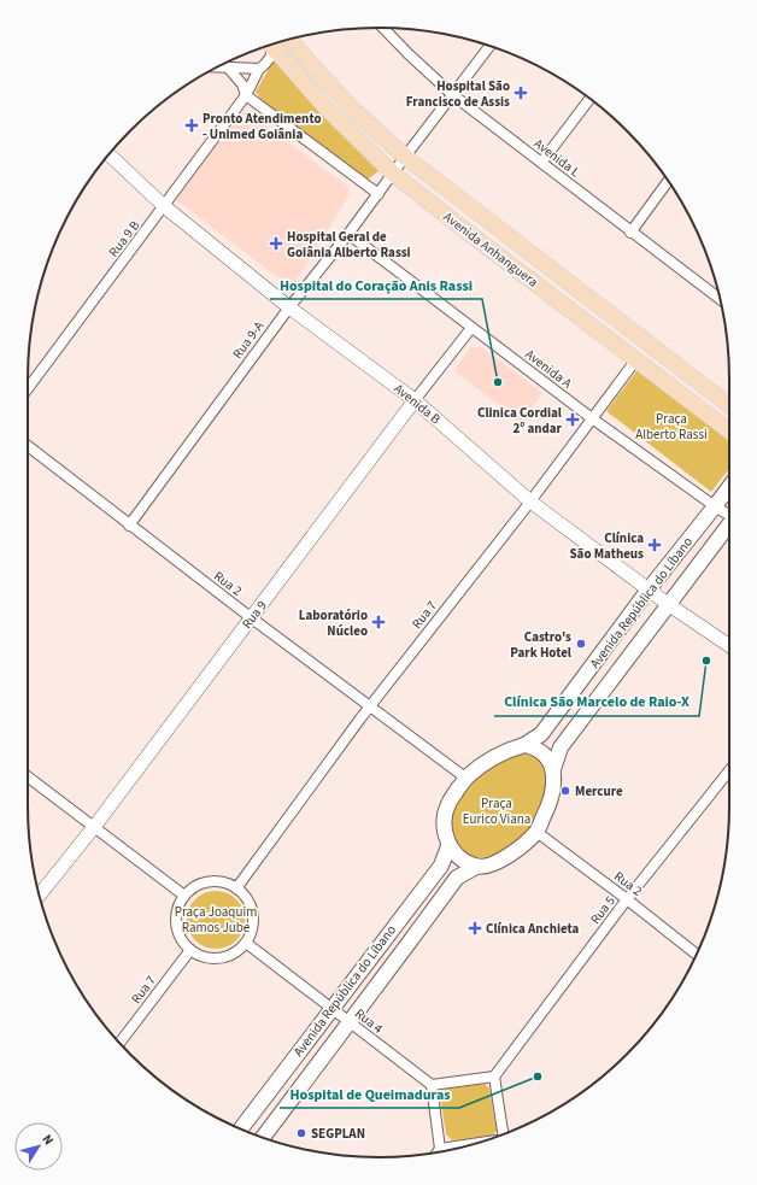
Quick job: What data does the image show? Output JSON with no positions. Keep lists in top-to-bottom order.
{
  "streets": {
    "main road": ["Avenida Anhanguera", "Avenida República do Líbano"],
    "street": [
      "Avenida L",
      "Rua 9 B",
      "Rua 9-A",
      "Avenida A",
      "Avenida B",
      "Rua 2",
      "Rua 9",
      "Rua 7",
      "Rua 5",
      "Rua 4"
    ]
  },
  "crossings": [
    ["Rua 9 B", "Avenida Anhanguera"],
    ["Rua 9 B", "Avenida B"],
    ["Avenida Anhanguera", "Rua 9-A"],
    ["Avenida Anhanguera", "Rua 7"],
    ["Rua 9-A", "Avenida A"],
    ["Rua 9-A", "Avenida B"],
    ["Rua 9-A", "Rua 2"],
    ["Avenida A", "Avenida República do Líbano"],
    ["Avenida A", "Rua 9"],
    ["Avenida A", "Rua 7"],
    ["Avenida B", "Avenida República do Líbano"],
    ["Avenida B", "Rua 9"],
    ["Avenida B", "Rua 7"],
    ["Rua 2", "Avenida República do Líbano"],
    ["Rua 2", "Rua 9"],
    ["Rua 2", "Rua 7"],
    ["Rua 2", "Rua 5"],
    ["Avenida República do Líbano", "Rua 4"],
    ["Rua 7", "Rua 4"]
  ],
  "parks": ["Praça Alberto Rassi", "Praça Eurico Viana", "Praça Joaquim Ramos Jube"],
  "places": {
    "health": [
      "Hospital São Francisco de Assis",
      "Pronto Atendimento - Unimed Goiânia",
      "Hospital Geral de Goiânia Alberto Rassi",
      "Clinica Cordial 2° andar",
      "Clínica São Matheus",
      "Laboratório Núcleo",
      "Clínica Anchieta"
    ],
    "other": [
      "Hospital do Coração Anis Rassi",
      "Castro's Park Hotel",
      "Clínica São Marcelo de Raio-X",
      "Mercure",
      "Hospital de Queimaduras",
      "SEGPLAN"
    ]
  },
  "north": "top right"
}
